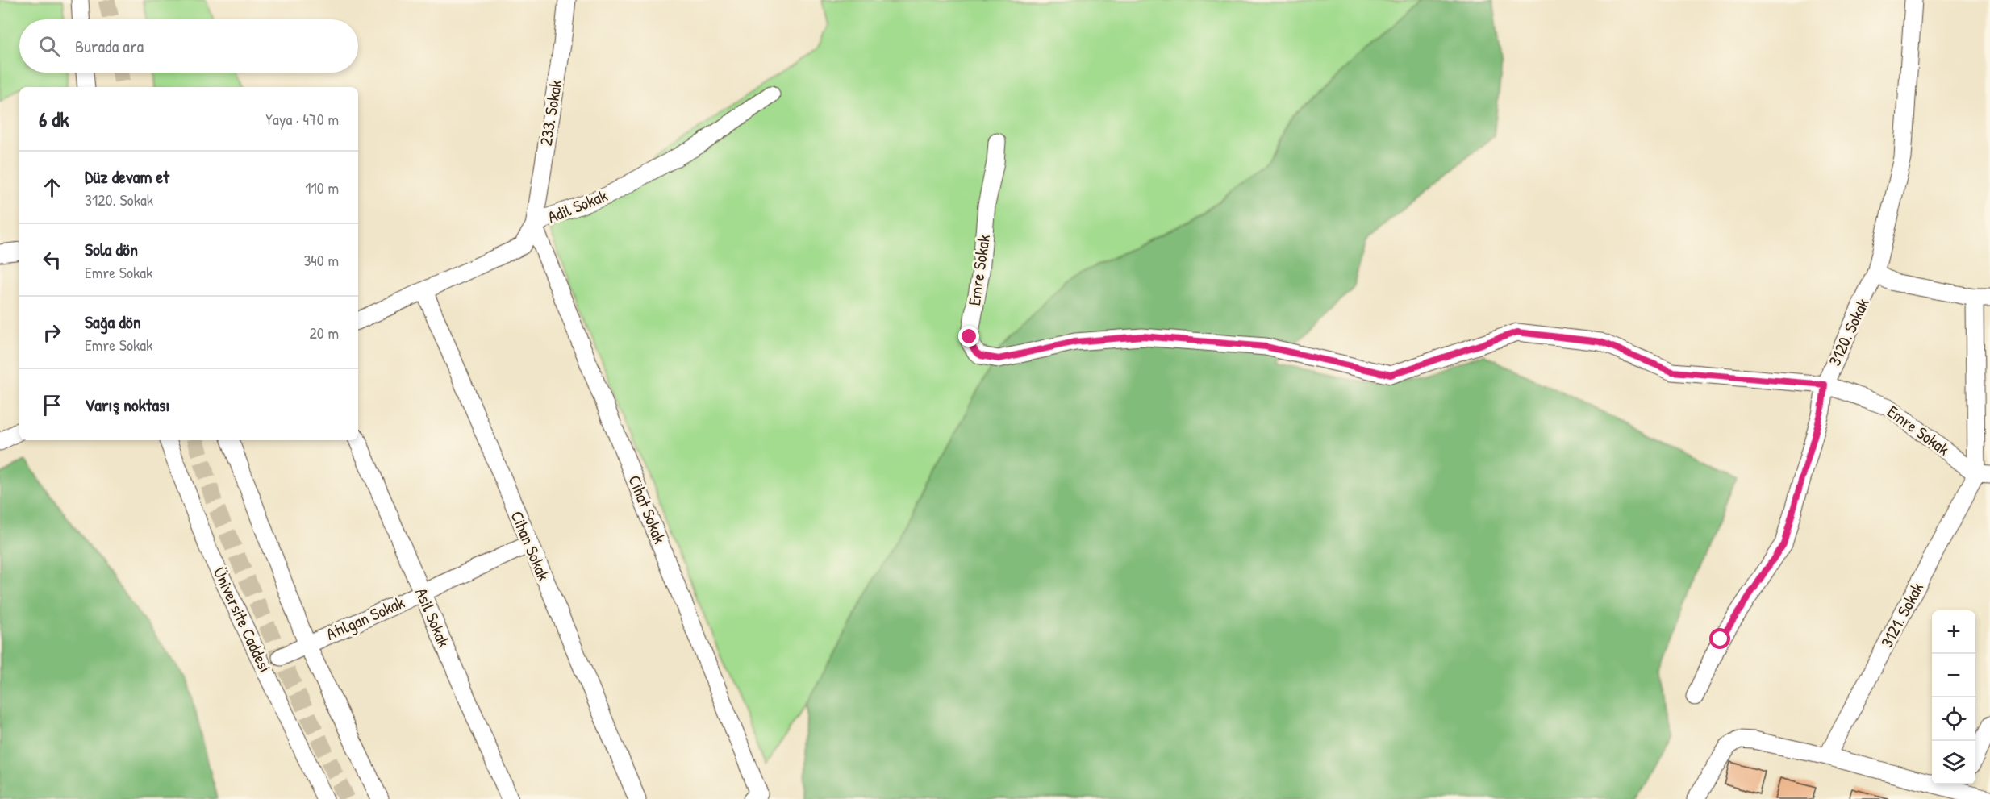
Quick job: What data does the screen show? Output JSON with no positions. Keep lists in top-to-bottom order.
{
  "streets": {
    "street": [
      "233. Sokak",
      "Adil Sokak",
      "Emre Sokak",
      "3120. Sokak",
      "Cihat Sokak",
      "Cihan Sokak",
      "3121. Sokak",
      "Asil Sokak",
      "Atılgan Sokak",
      "Üniversite Caddesi"
    ]
  },
  "crossings": [
    ["233. Sokak", "Adil Sokak"],
    ["233. Sokak", "Cihat Sokak"],
    ["Adil Sokak", "Cihat Sokak"],
    ["Adil Sokak", "Cihan Sokak"],
    ["Emre Sokak", "3120. Sokak"],
    ["Emre Sokak", "3121. Sokak"],
    ["Cihan Sokak", "Atılgan Sokak"],
    ["Asil Sokak", "Atılgan Sokak"]
  ],
  "page": {
    "search": "Burada ara",
    "heading": ["6 dk", "Yaya · 470 m"],
    "list": [
      ["Düz devam et", "3120. Sokak", "110 m"],
      ["Sola dön", "Emre Sokak", "340 m"],
      ["Sağa dön", "Emre Sokak", "20 m"],
      "Varış noktası"
    ],
    "map_buttons": ["+", "−"]
  }
}
